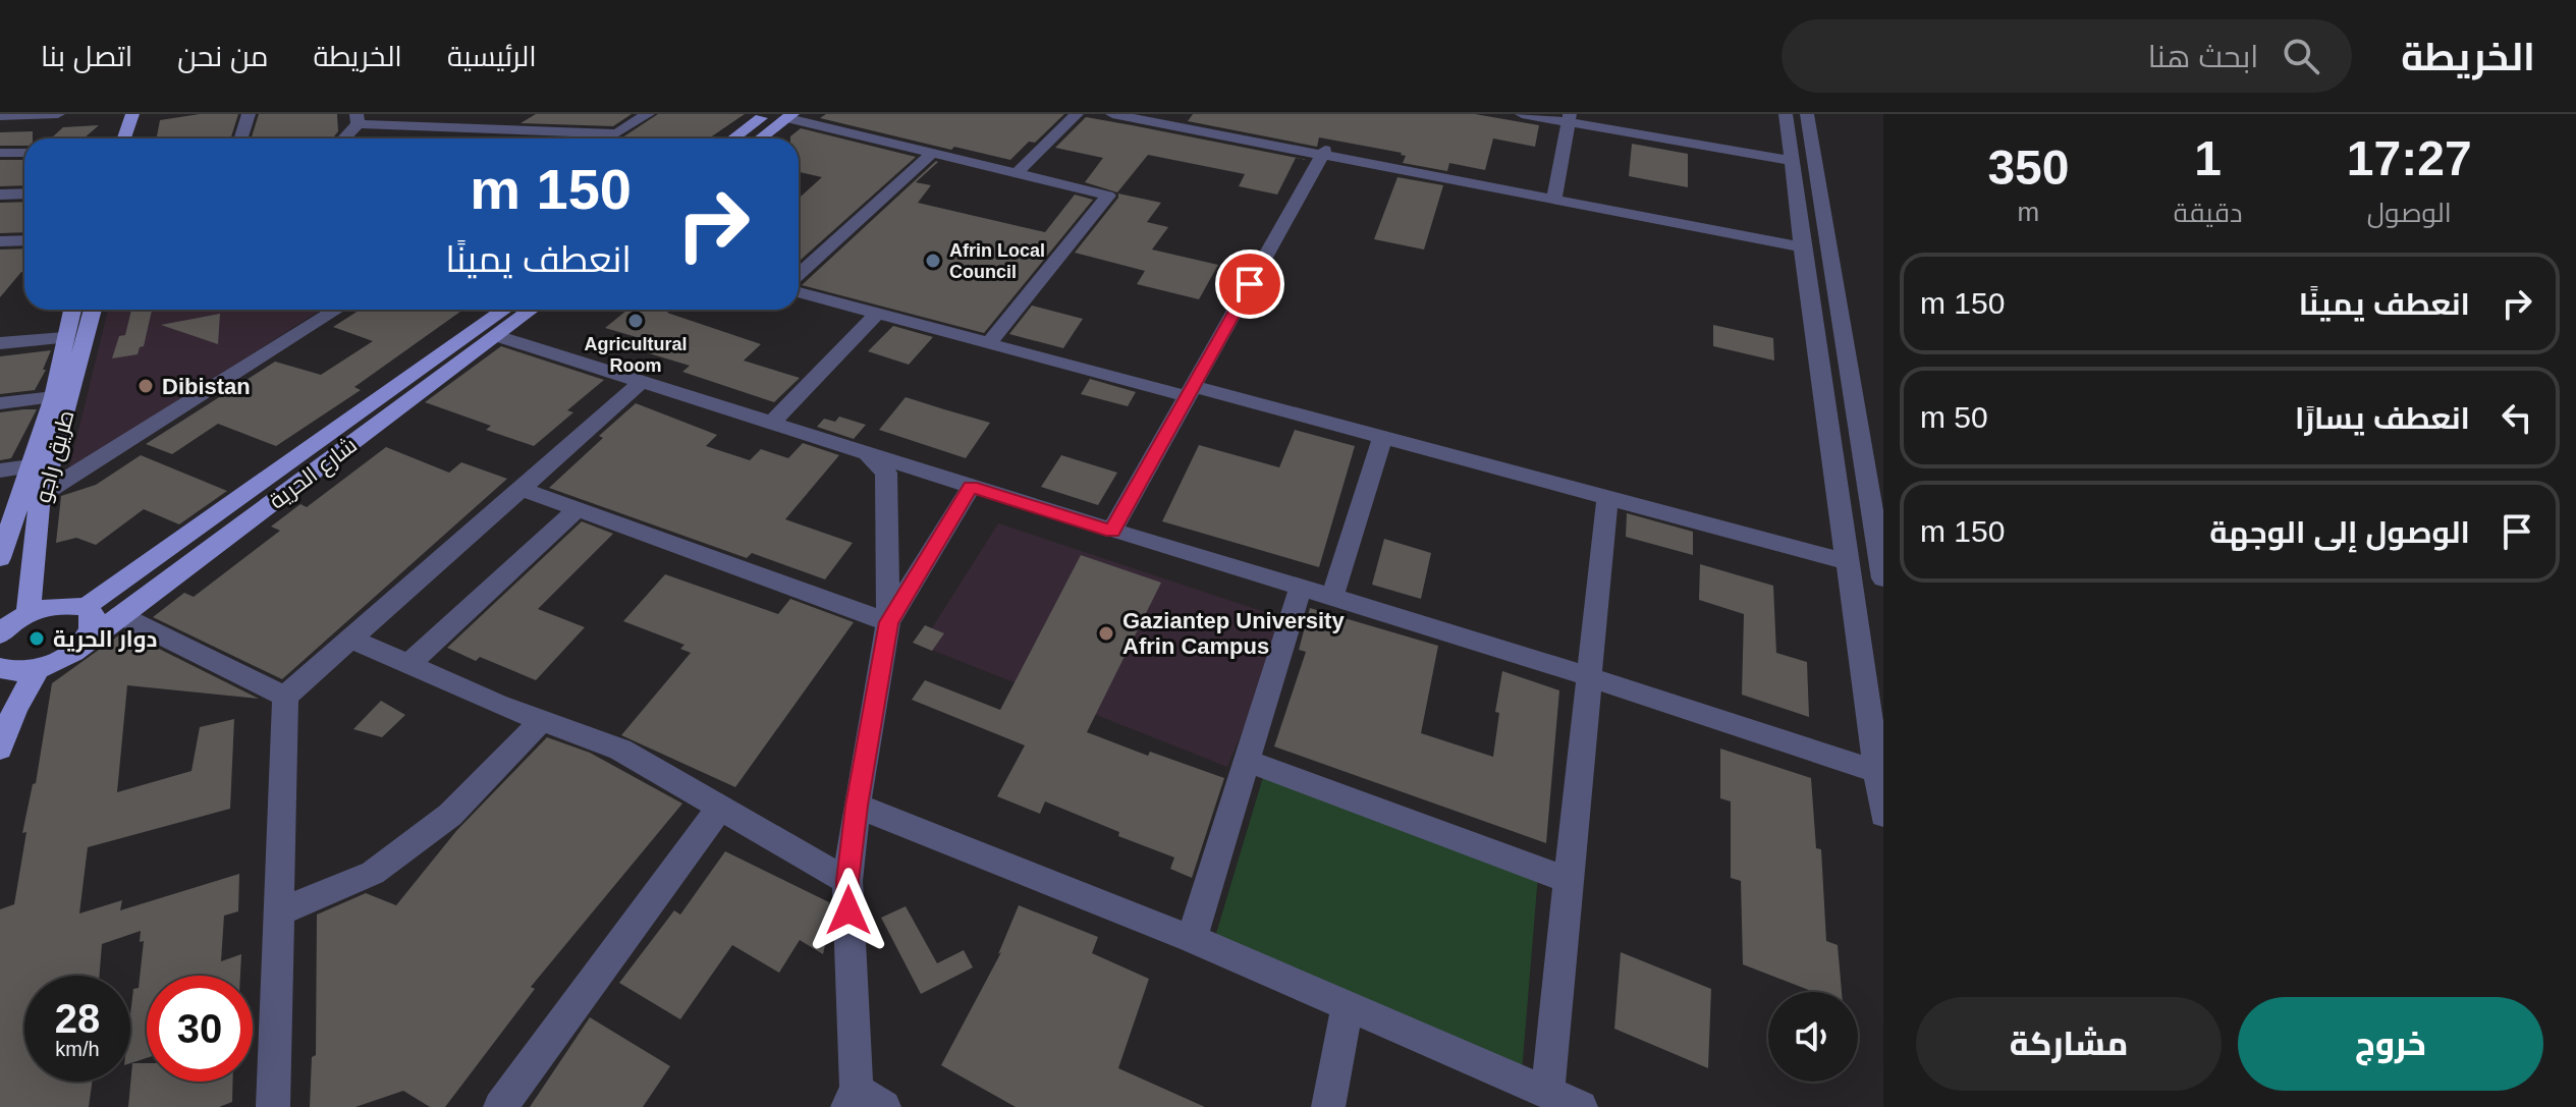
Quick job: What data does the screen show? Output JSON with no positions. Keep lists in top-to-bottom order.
{
  "streets": {
    "main road": ["طريق راجو", "شارع الحرية"]
  },
  "places": [
    "Afrin Local Council",
    "Agricultural Room",
    "Dibistan",
    "Gaziantep University Afrin Campus",
    "دوار الحرية"
  ],
  "page": {
    "header": "الخريطة",
    "search": "ابحث هنا",
    "nav": [
      "الرئيسية",
      "الخريطة",
      "من نحن",
      "اتصل بنا"
    ],
    "eta": [
      "17:27",
      "الوصول",
      "1",
      "دقيقة",
      "350",
      "m"
    ],
    "turn": ["150 m", "انعطف يمينًا"],
    "list": [
      {
        "name": "انعطف يمينًا",
        "value": "150 m"
      },
      {
        "name": "انعطف يسارًا",
        "value": "50 m"
      },
      {
        "name": "الوصول إلى الوجهة",
        "value": "150 m"
      }
    ],
    "speed": "28 km/h",
    "limit": "30",
    "buttons": ["خروج", "مشاركة"]
  }
}
